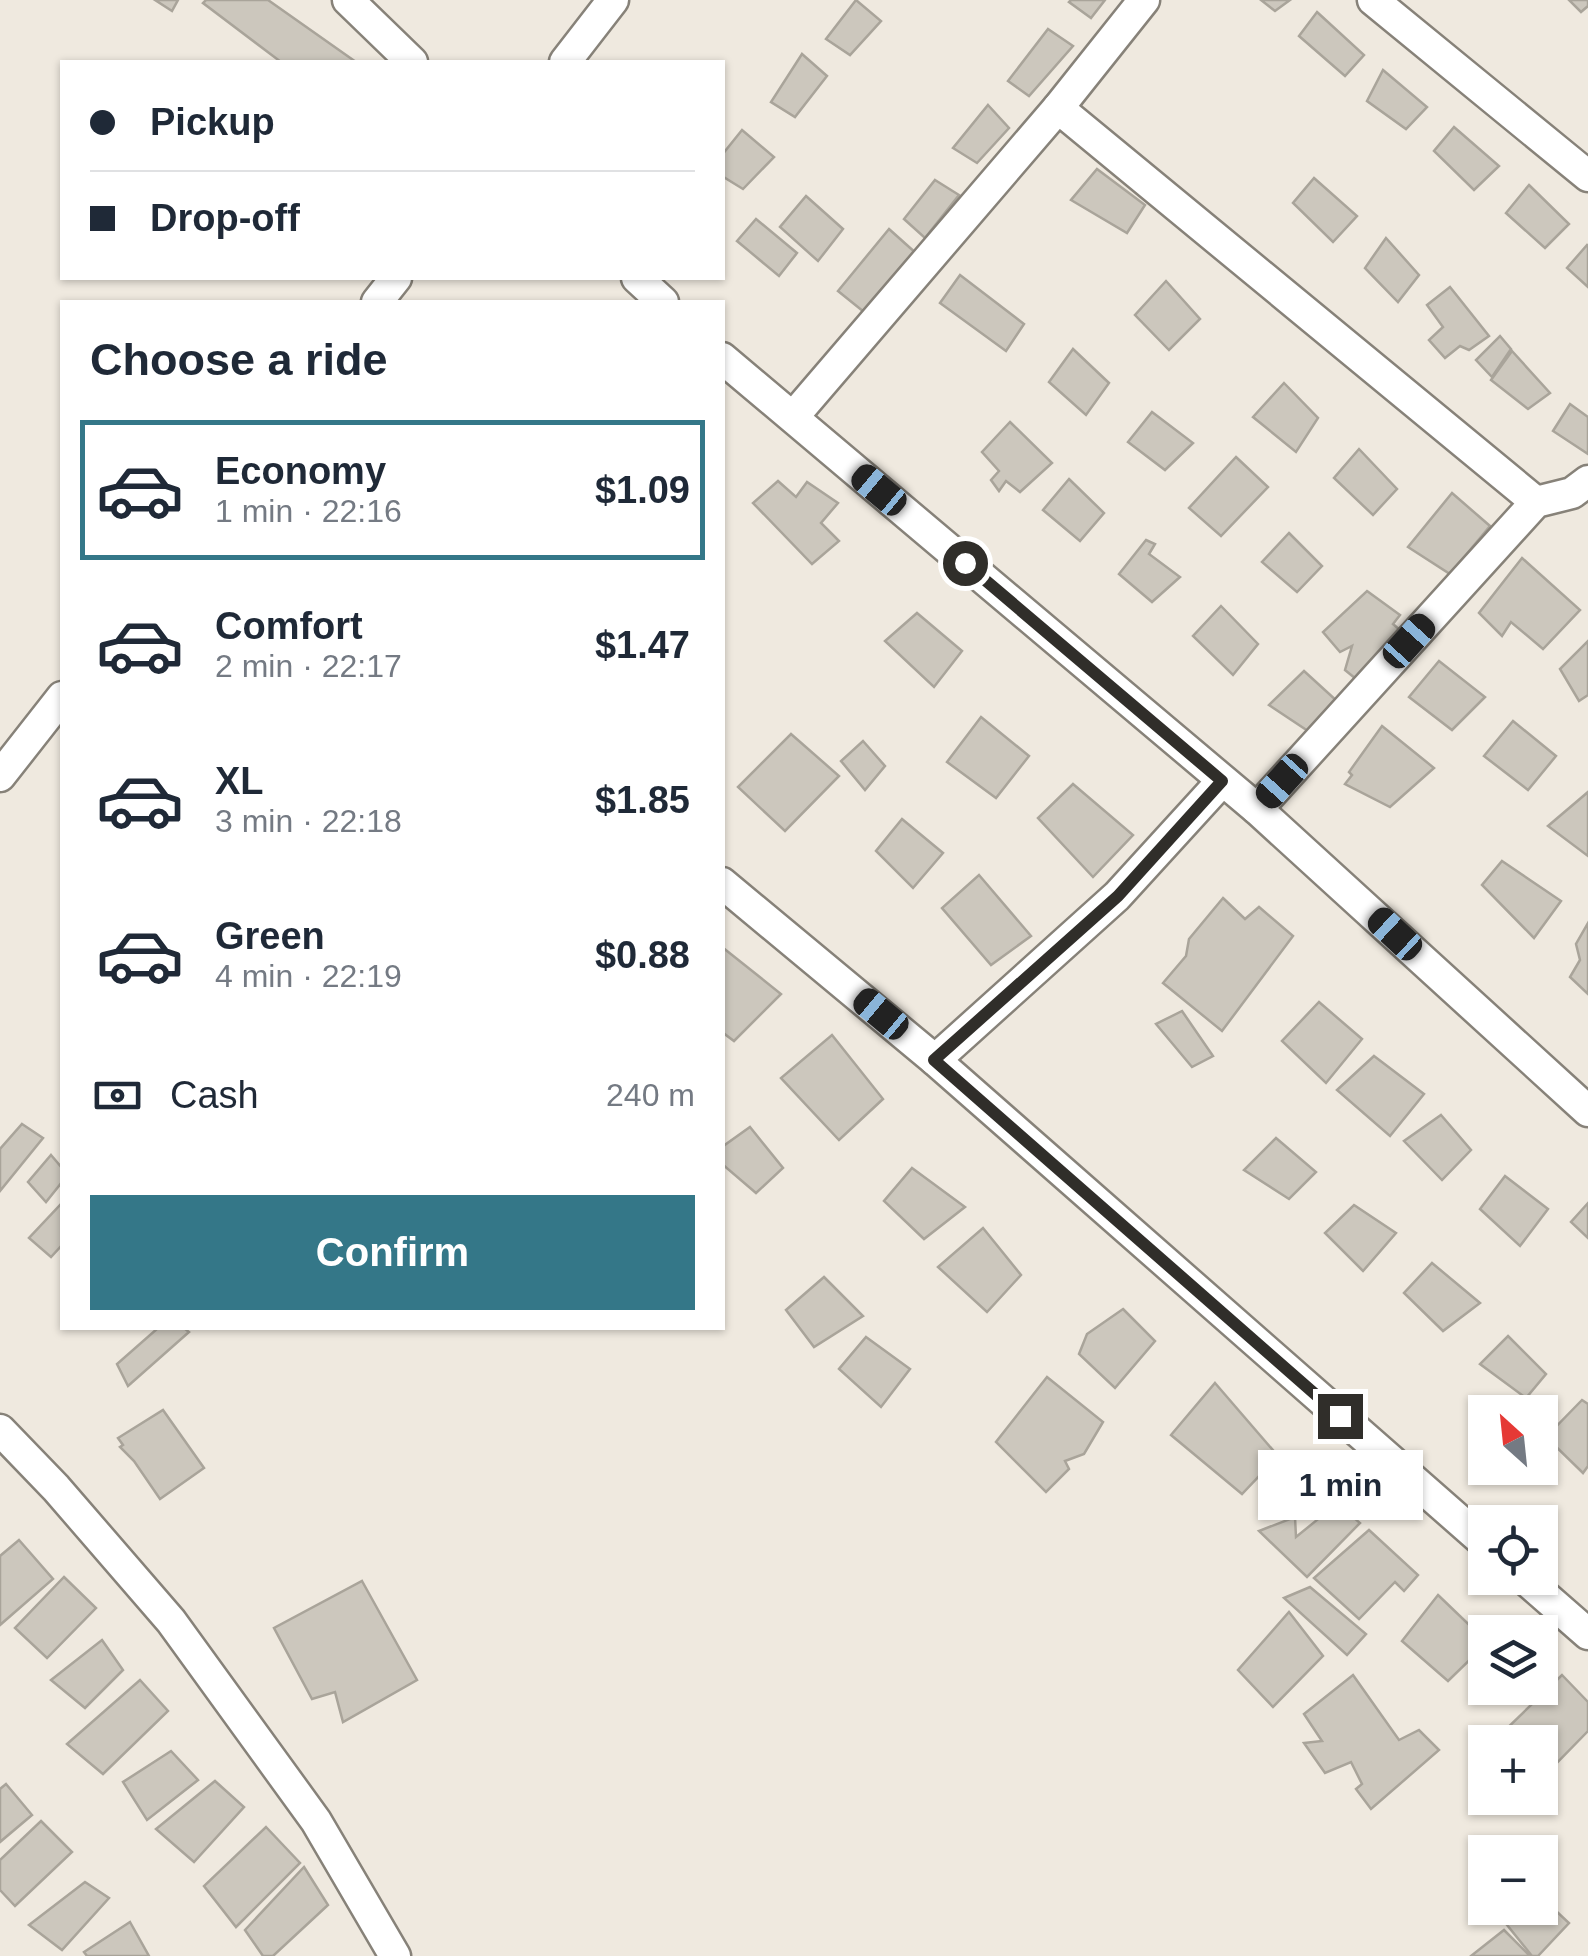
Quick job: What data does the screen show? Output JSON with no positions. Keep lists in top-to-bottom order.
{
  "north": "top left",
  "page": {
    "banner": ["Pickup", "Drop-off"],
    "heading": "Choose a ride",
    "list": [
      {
        "name": "Economy",
        "note": "1 min · 22:16",
        "value": "$1.09"
      },
      {
        "name": "Comfort",
        "note": "2 min · 22:17",
        "value": "$1.47"
      },
      {
        "name": "XL",
        "note": "3 min · 22:18",
        "value": "$1.85"
      },
      {
        "name": "Green",
        "note": "4 min · 22:19",
        "value": "$0.88"
      }
    ],
    "pay": ["Cash", "240 m"],
    "buttons": "Confirm",
    "map_buttons": ["+", "−"],
    "bubble": "1 min"
  }
}
